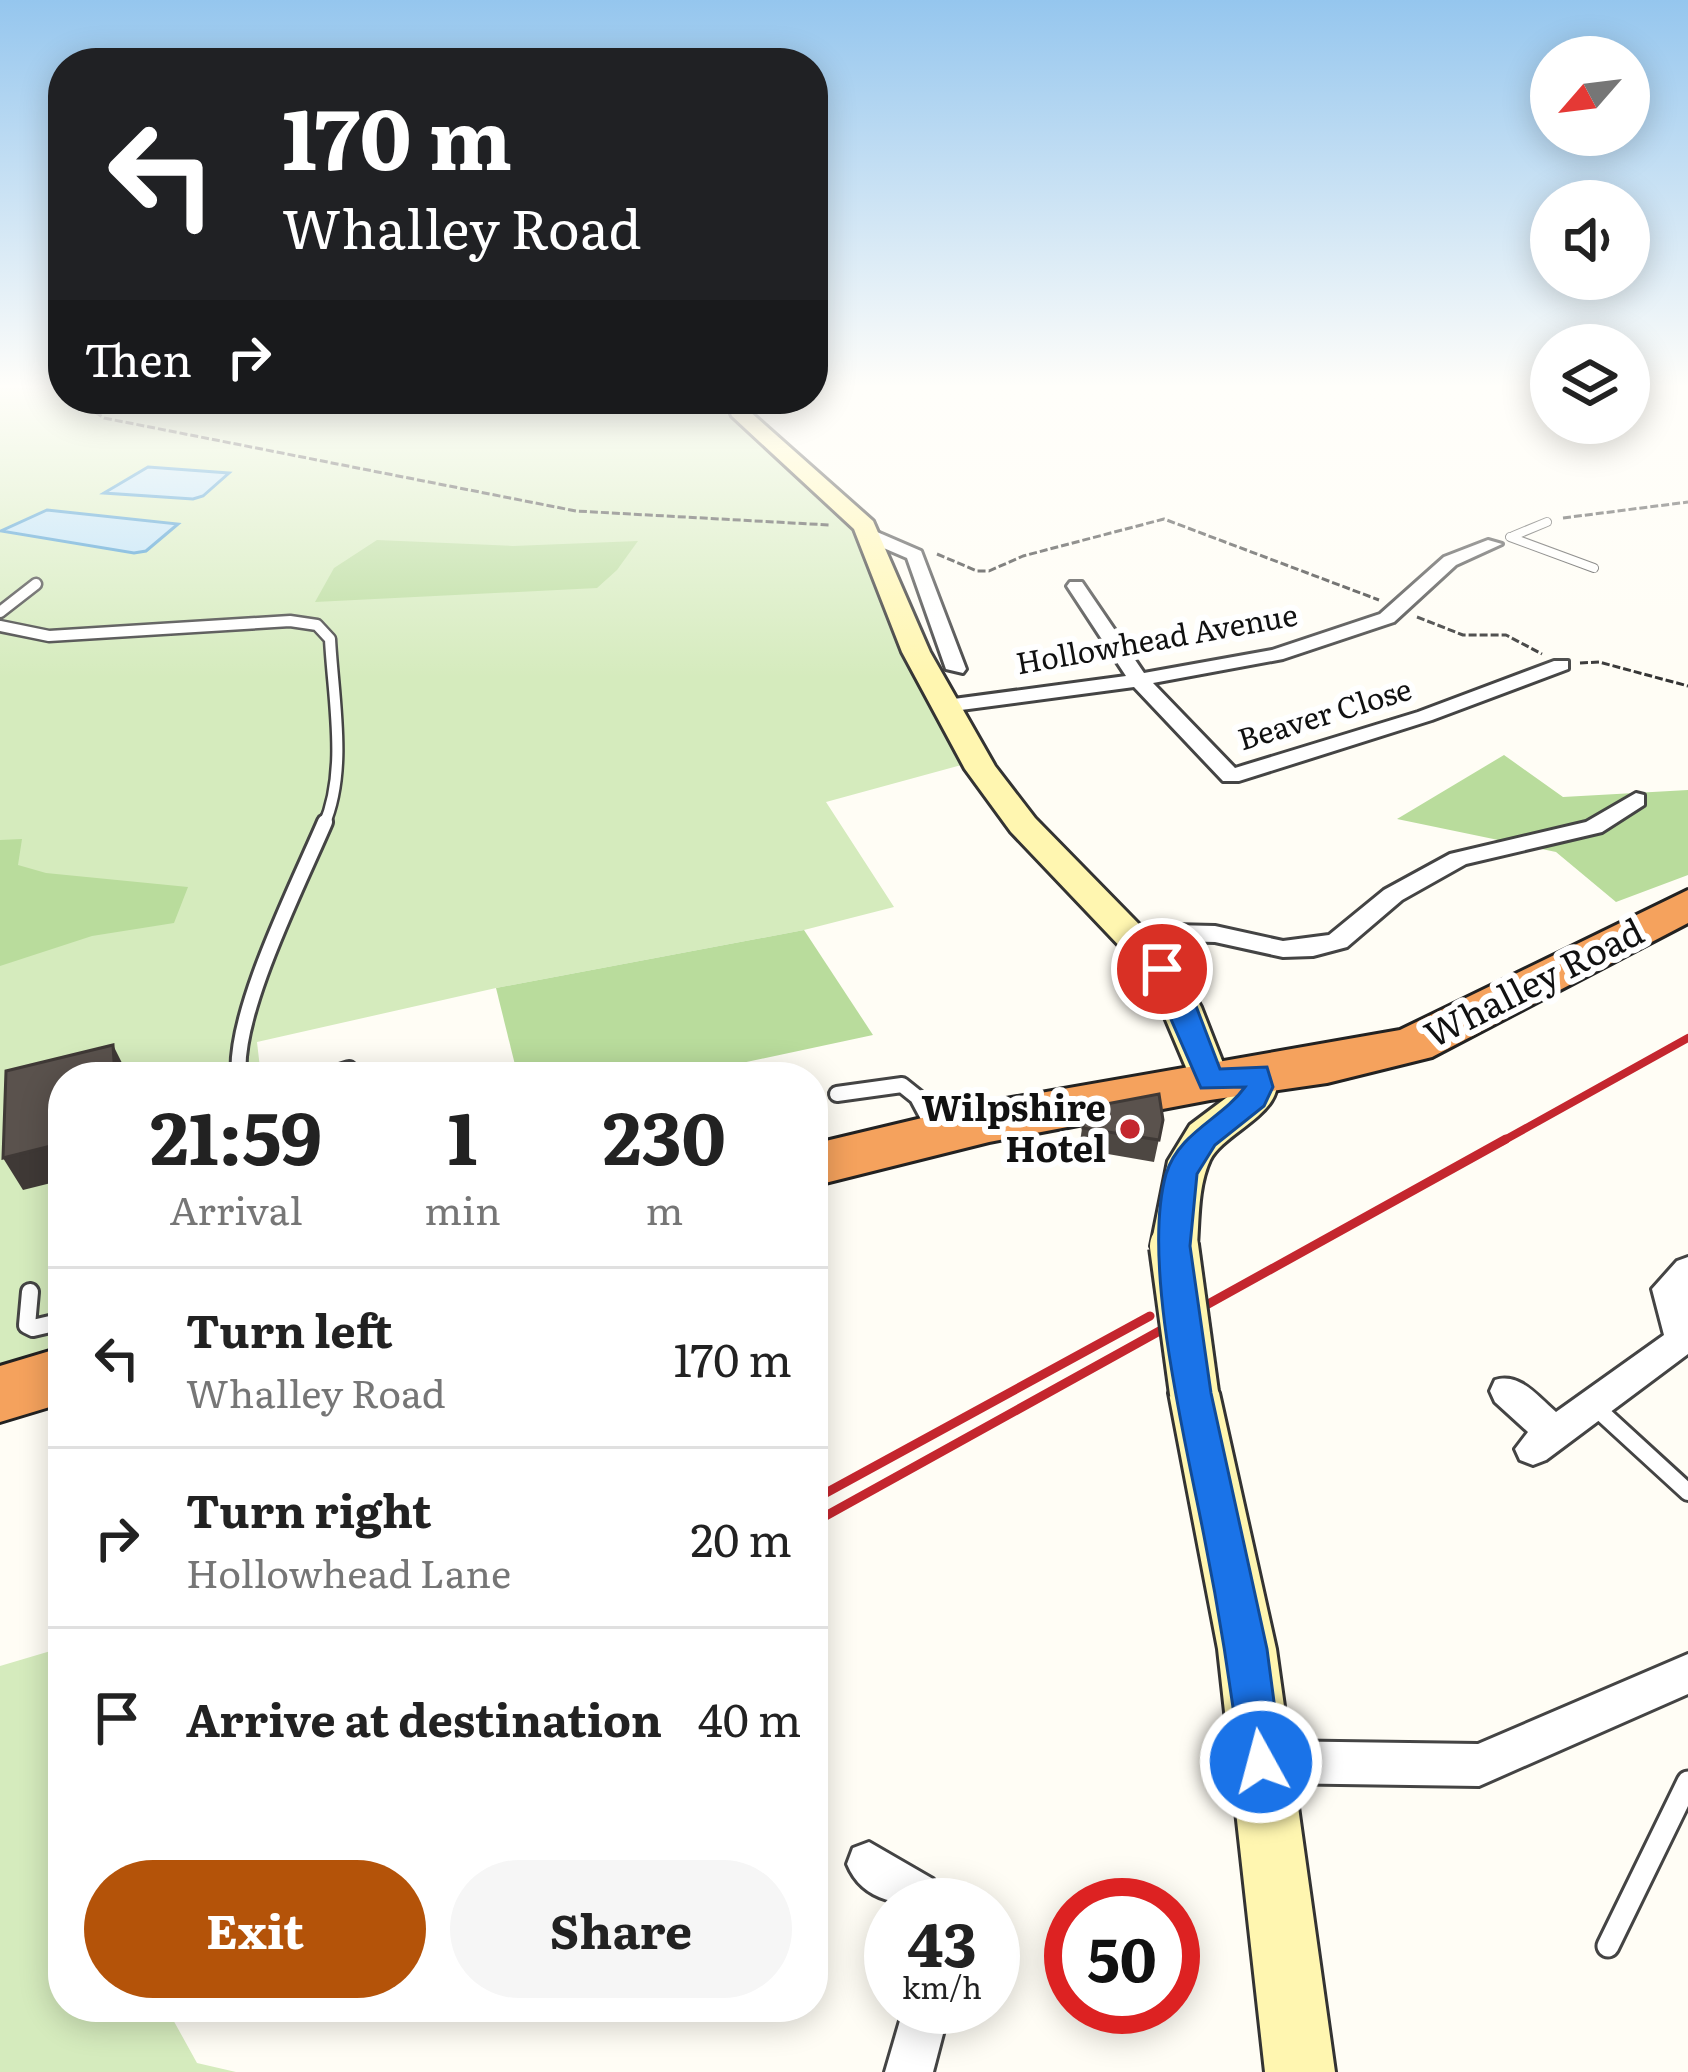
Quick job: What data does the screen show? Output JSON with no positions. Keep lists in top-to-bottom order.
{
  "streets": {
    "highway": ["Whalley Road"],
    "street": ["Hollowhead Avenue", "Beaver Close"]
  },
  "crossings": [
    ["Hollowhead Avenue", "Beaver Close"]
  ],
  "places": ["Wilpshire Hotel"],
  "north": "bottom left",
  "page": {
    "turn": ["170 m", "Whalley Road"],
    "then": "Then",
    "eta": [
      "21:59",
      "Arrival",
      "1",
      "min",
      "230",
      "m"
    ],
    "list": [
      {
        "name": "Turn left",
        "note": "Whalley Road",
        "value": "170 m"
      },
      {
        "name": "Turn right",
        "note": "Hollowhead Lane",
        "value": "20 m"
      },
      {
        "name": "Arrive at destination",
        "value": "40 m"
      }
    ],
    "buttons": ["Exit", "Share"],
    "speed": "43 km/h",
    "limit": "50"
  }
}
